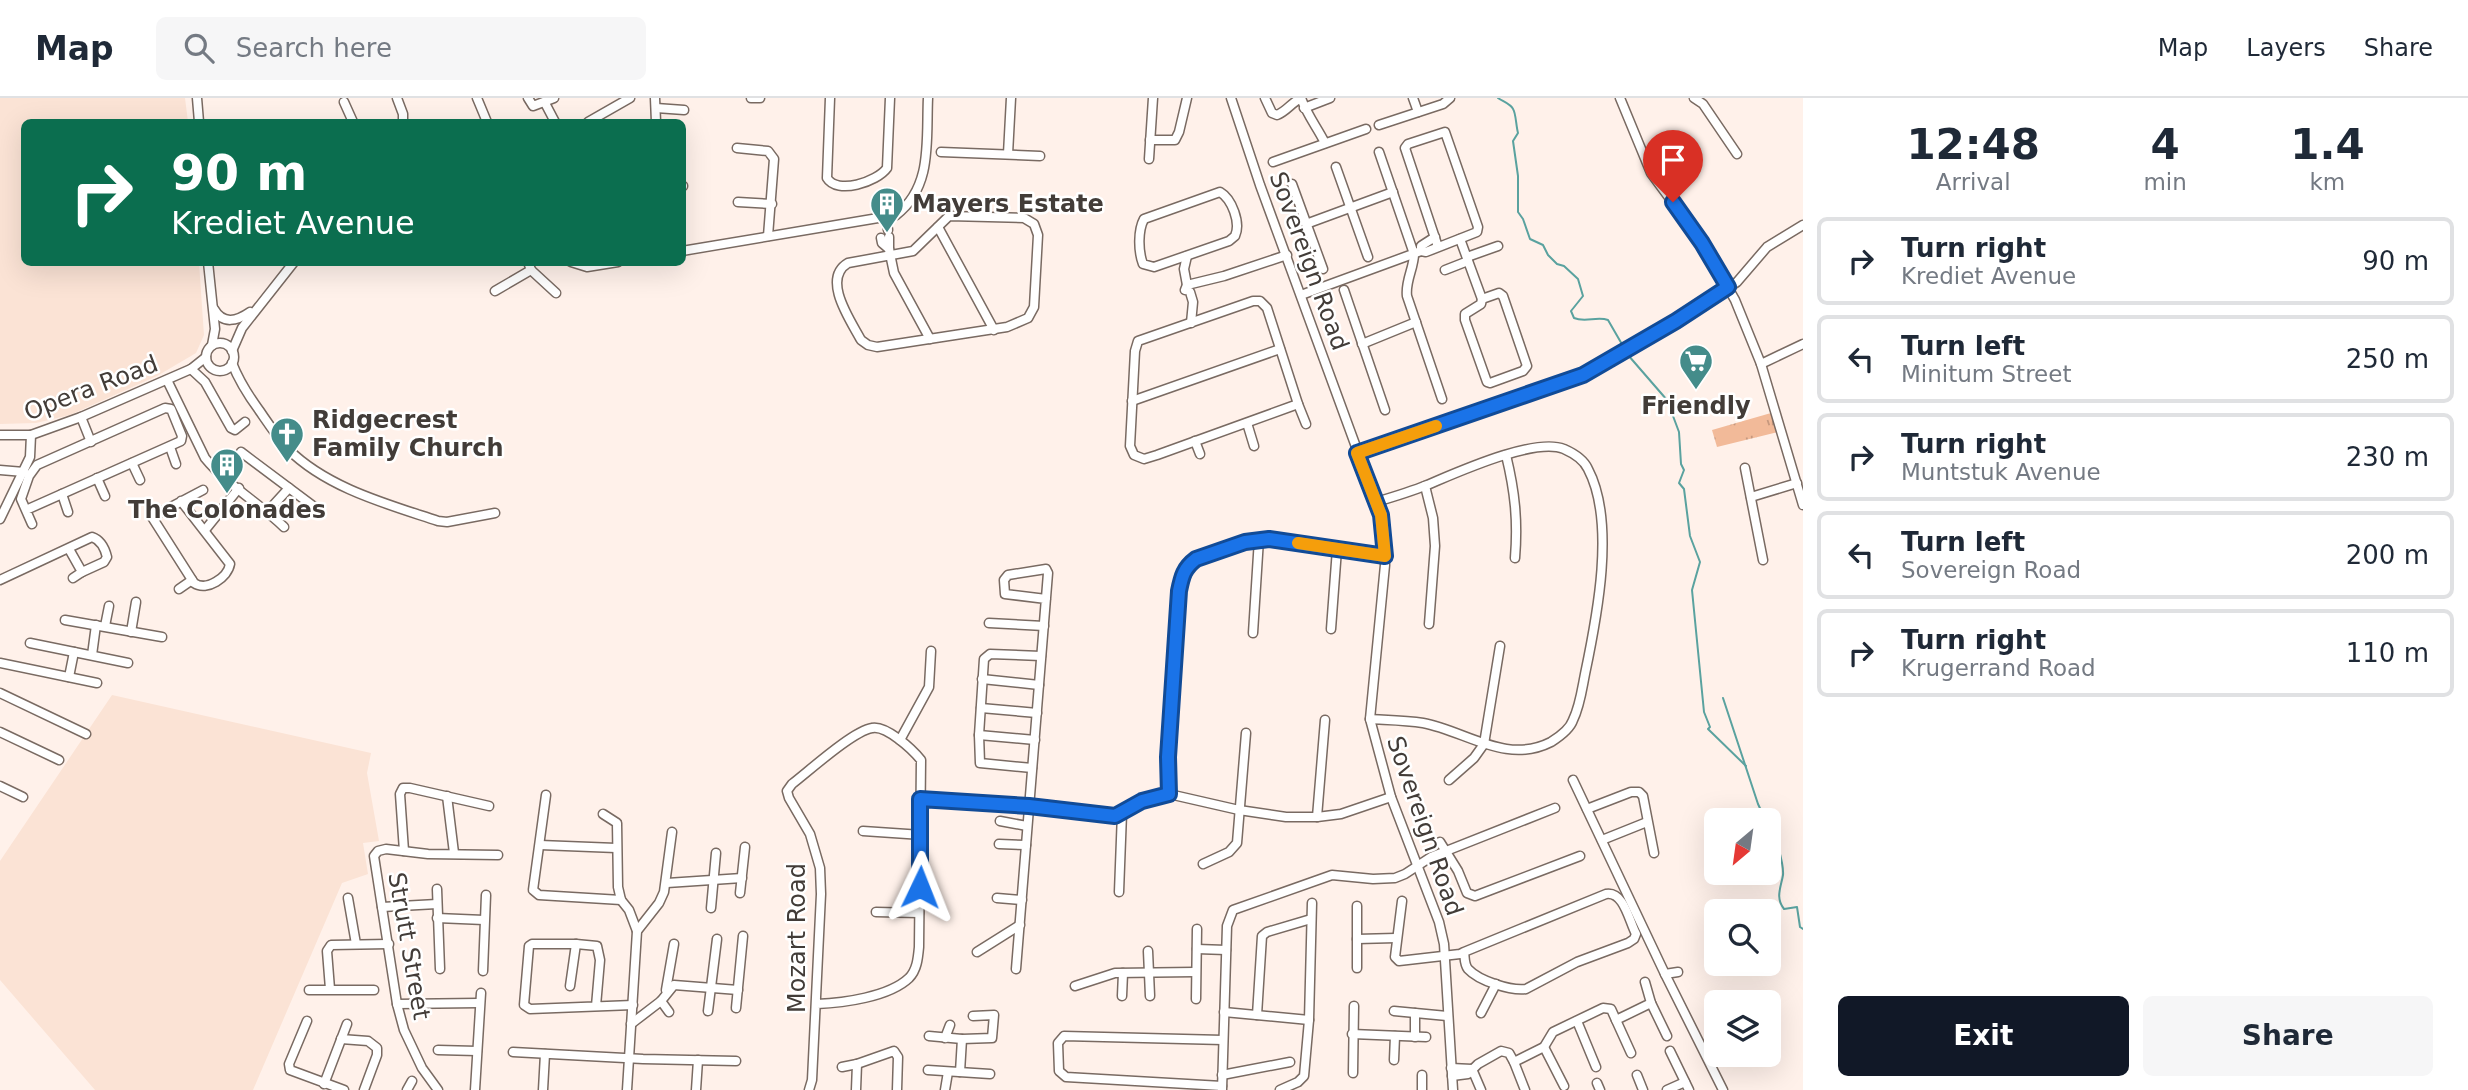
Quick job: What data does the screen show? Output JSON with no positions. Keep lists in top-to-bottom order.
{
  "streets": {
    "street": [
      "Sovereign Road",
      "Opera Road",
      "Mozart Road",
      "Strutt Street"
    ]
  },
  "places": {
    "building": ["Mayers Estate", "The Colonades"],
    "supermarket": ["Friendly"],
    "church": ["Ridgecrest Family Church"]
  },
  "north": "bottom left",
  "page": {
    "header": "Map",
    "search": "Search here",
    "nav": ["Map", "Layers", "Share"],
    "eta": [
      "12:48",
      "Arrival",
      "4",
      "min",
      "1.4",
      "km"
    ],
    "turn": ["90 m", "Krediet Avenue"],
    "list": [
      {
        "name": "Turn right",
        "note": "Krediet Avenue",
        "value": "90 m"
      },
      {
        "name": "Turn left",
        "note": "Minitum Street",
        "value": "250 m"
      },
      {
        "name": "Turn right",
        "note": "Muntstuk Avenue",
        "value": "230 m"
      },
      {
        "name": "Turn left",
        "note": "Sovereign Road",
        "value": "200 m"
      },
      {
        "name": "Turn right",
        "note": "Krugerrand Road",
        "value": "110 m"
      }
    ],
    "buttons": ["Exit", "Share"]
  }
}
